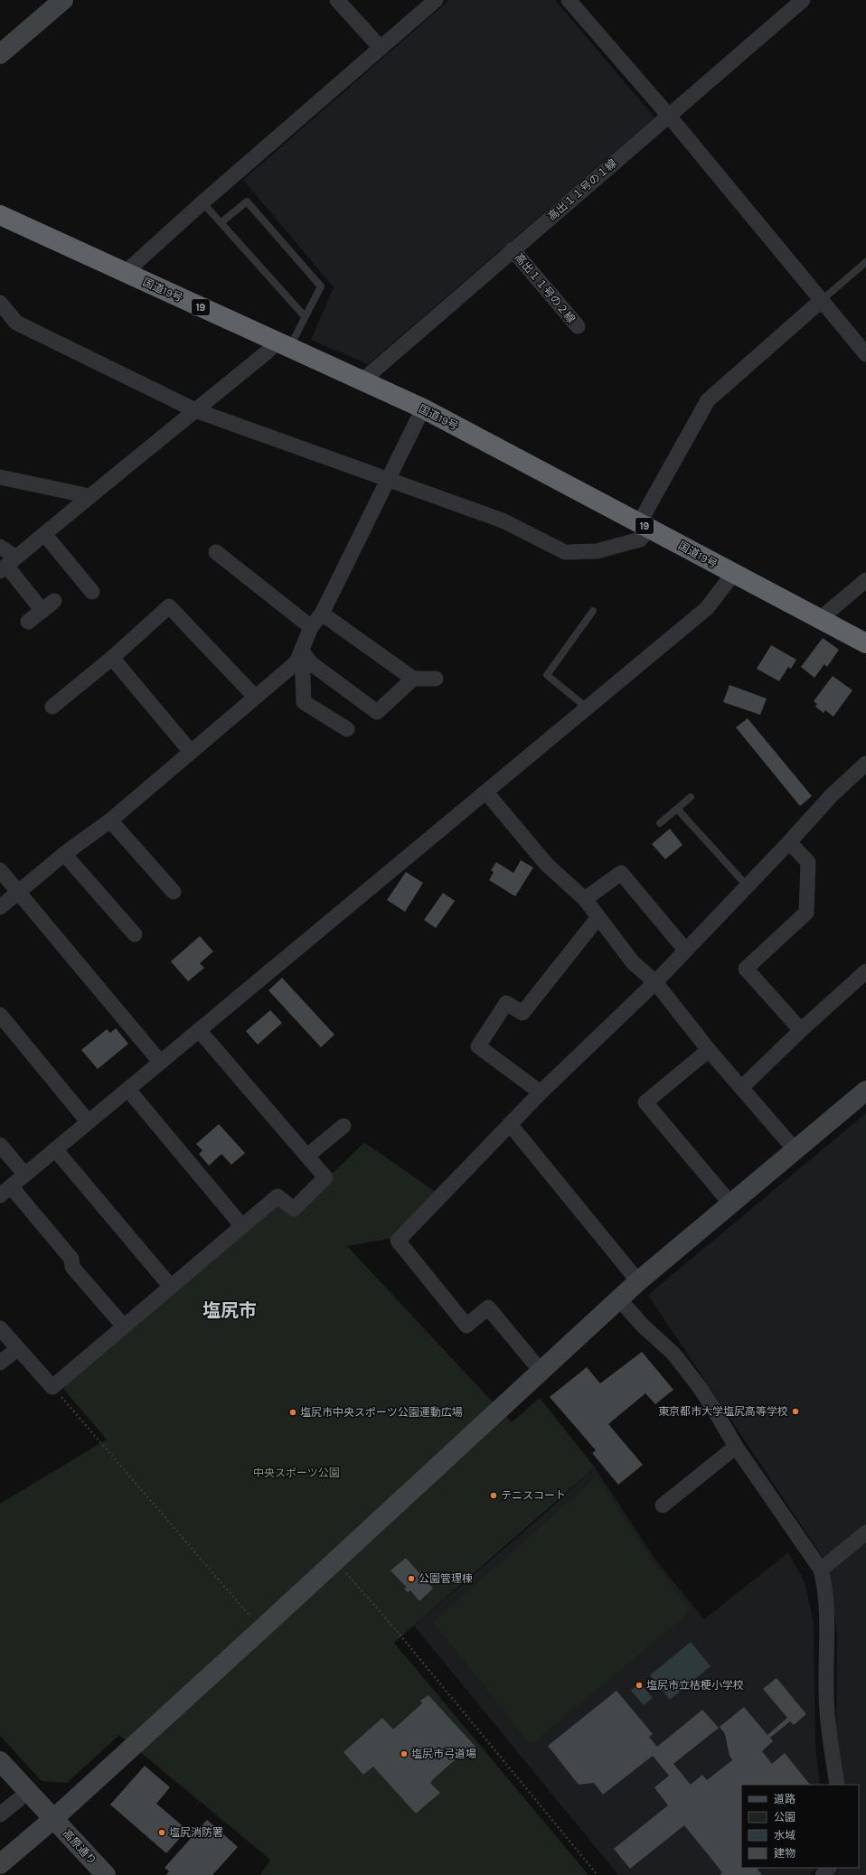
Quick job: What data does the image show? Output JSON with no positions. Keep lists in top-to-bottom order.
{
  "streets": {
    "highway": ["国道19号", "19"],
    "street": ["高出１１号の１線", "高出１１号の２線", "高原通り"]
  },
  "crossings": [
    ["高出１１号の１線", "高出１１号の２線"],
    ["高出１１号の１線", "国道19号"]
  ],
  "districts": ["塩尻市"],
  "parks": ["中央スポーツ公園"],
  "places": [
    "東京都市大学塩尻高等学校",
    "塩尻市中央スポーツ公園運動広場",
    "テニスコート",
    "公園管理棟",
    "塩尻市立桔梗小学校",
    "塩尻市弓道場",
    "塩尻消防署"
  ],
  "legend": [
    "道路",
    "公園",
    "水域",
    "建物"
  ]
}
